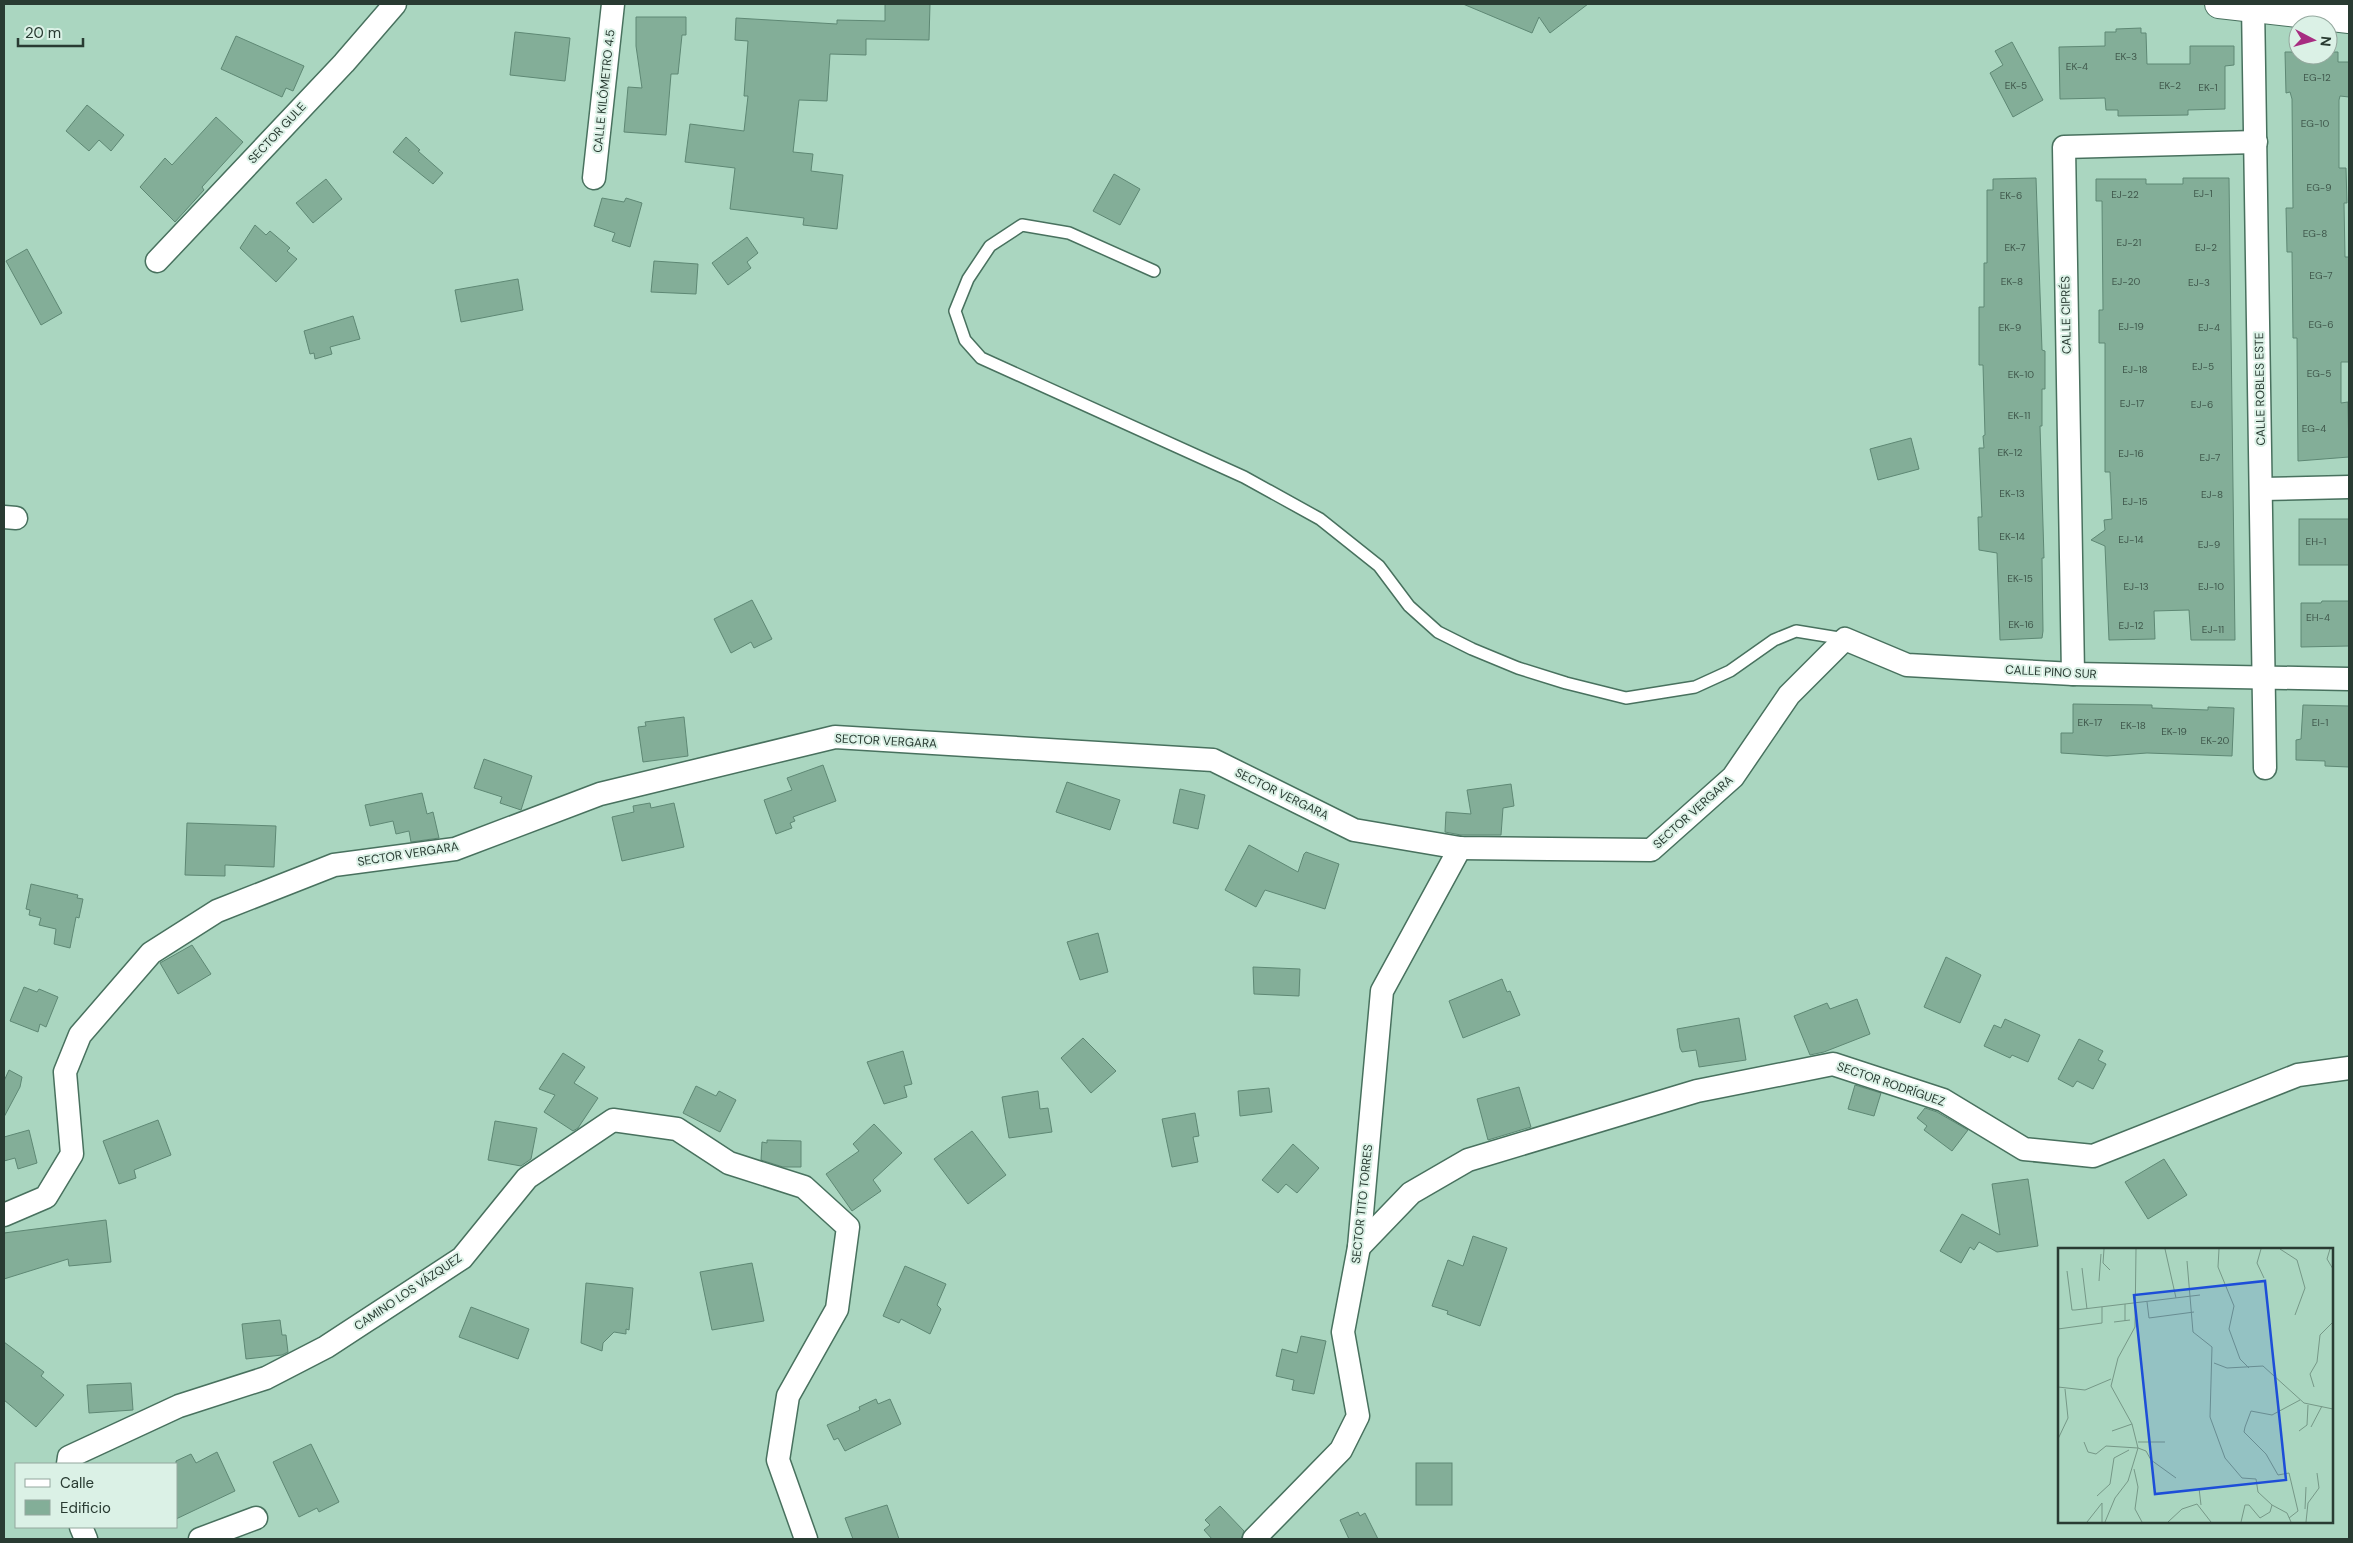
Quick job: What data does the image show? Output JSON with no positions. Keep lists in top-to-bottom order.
{
  "streets": {
    "street": [
      "CALLE KILÓMETRO 4.5",
      "SECTOR GULE",
      "CALLE CIPRÉS",
      "CALLE ROBLES ESTE",
      "CALLE PINO SUR",
      "SECTOR VERGARA",
      "SECTOR RODRÍGUEZ",
      "SECTOR TITO TORRES",
      "CAMINO LOS VÁZQUEZ"
    ]
  },
  "crossings": [
    ["CALLE CIPRÉS", "CALLE ROBLES ESTE"],
    ["CALLE CIPRÉS", "CALLE PINO SUR"],
    ["CALLE ROBLES ESTE", "CALLE PINO SUR"],
    ["CALLE PINO SUR", "SECTOR VERGARA"],
    ["SECTOR VERGARA", "SECTOR TITO TORRES"],
    ["SECTOR RODRÍGUEZ", "SECTOR TITO TORRES"]
  ],
  "house_numbers": [
    "EK-3",
    "EK-4",
    "EG-12",
    "EK-5",
    "EK-2",
    "EK-1",
    "EG-10",
    "EG-9",
    "EJ-1",
    "EJ-22",
    "EK-6",
    "EG-8",
    "EJ-21",
    "EK-7",
    "EJ-2",
    "EG-7",
    "EK-8",
    "EJ-20",
    "EJ-3",
    "EG-6",
    "EJ-19",
    "EK-9",
    "EJ-4",
    "EJ-5",
    "EJ-18",
    "EG-5",
    "EK-10",
    "EJ-17",
    "EJ-6",
    "EK-11",
    "EG-4",
    "EK-12",
    "EJ-16",
    "EJ-7",
    "EK-13",
    "EJ-8",
    "EJ-15",
    "EK-14",
    "EJ-14",
    "EH-1",
    "EJ-9",
    "EK-15",
    "EJ-13",
    "EJ-10",
    "EH-4",
    "EK-16",
    "EJ-12",
    "EJ-11",
    "EK-17",
    "EI-1",
    "EK-18",
    "EK-19",
    "EK-20"
  ],
  "legend": ["Calle", "Edificio"],
  "scale_bar": "20 m",
  "north": "right"
}
